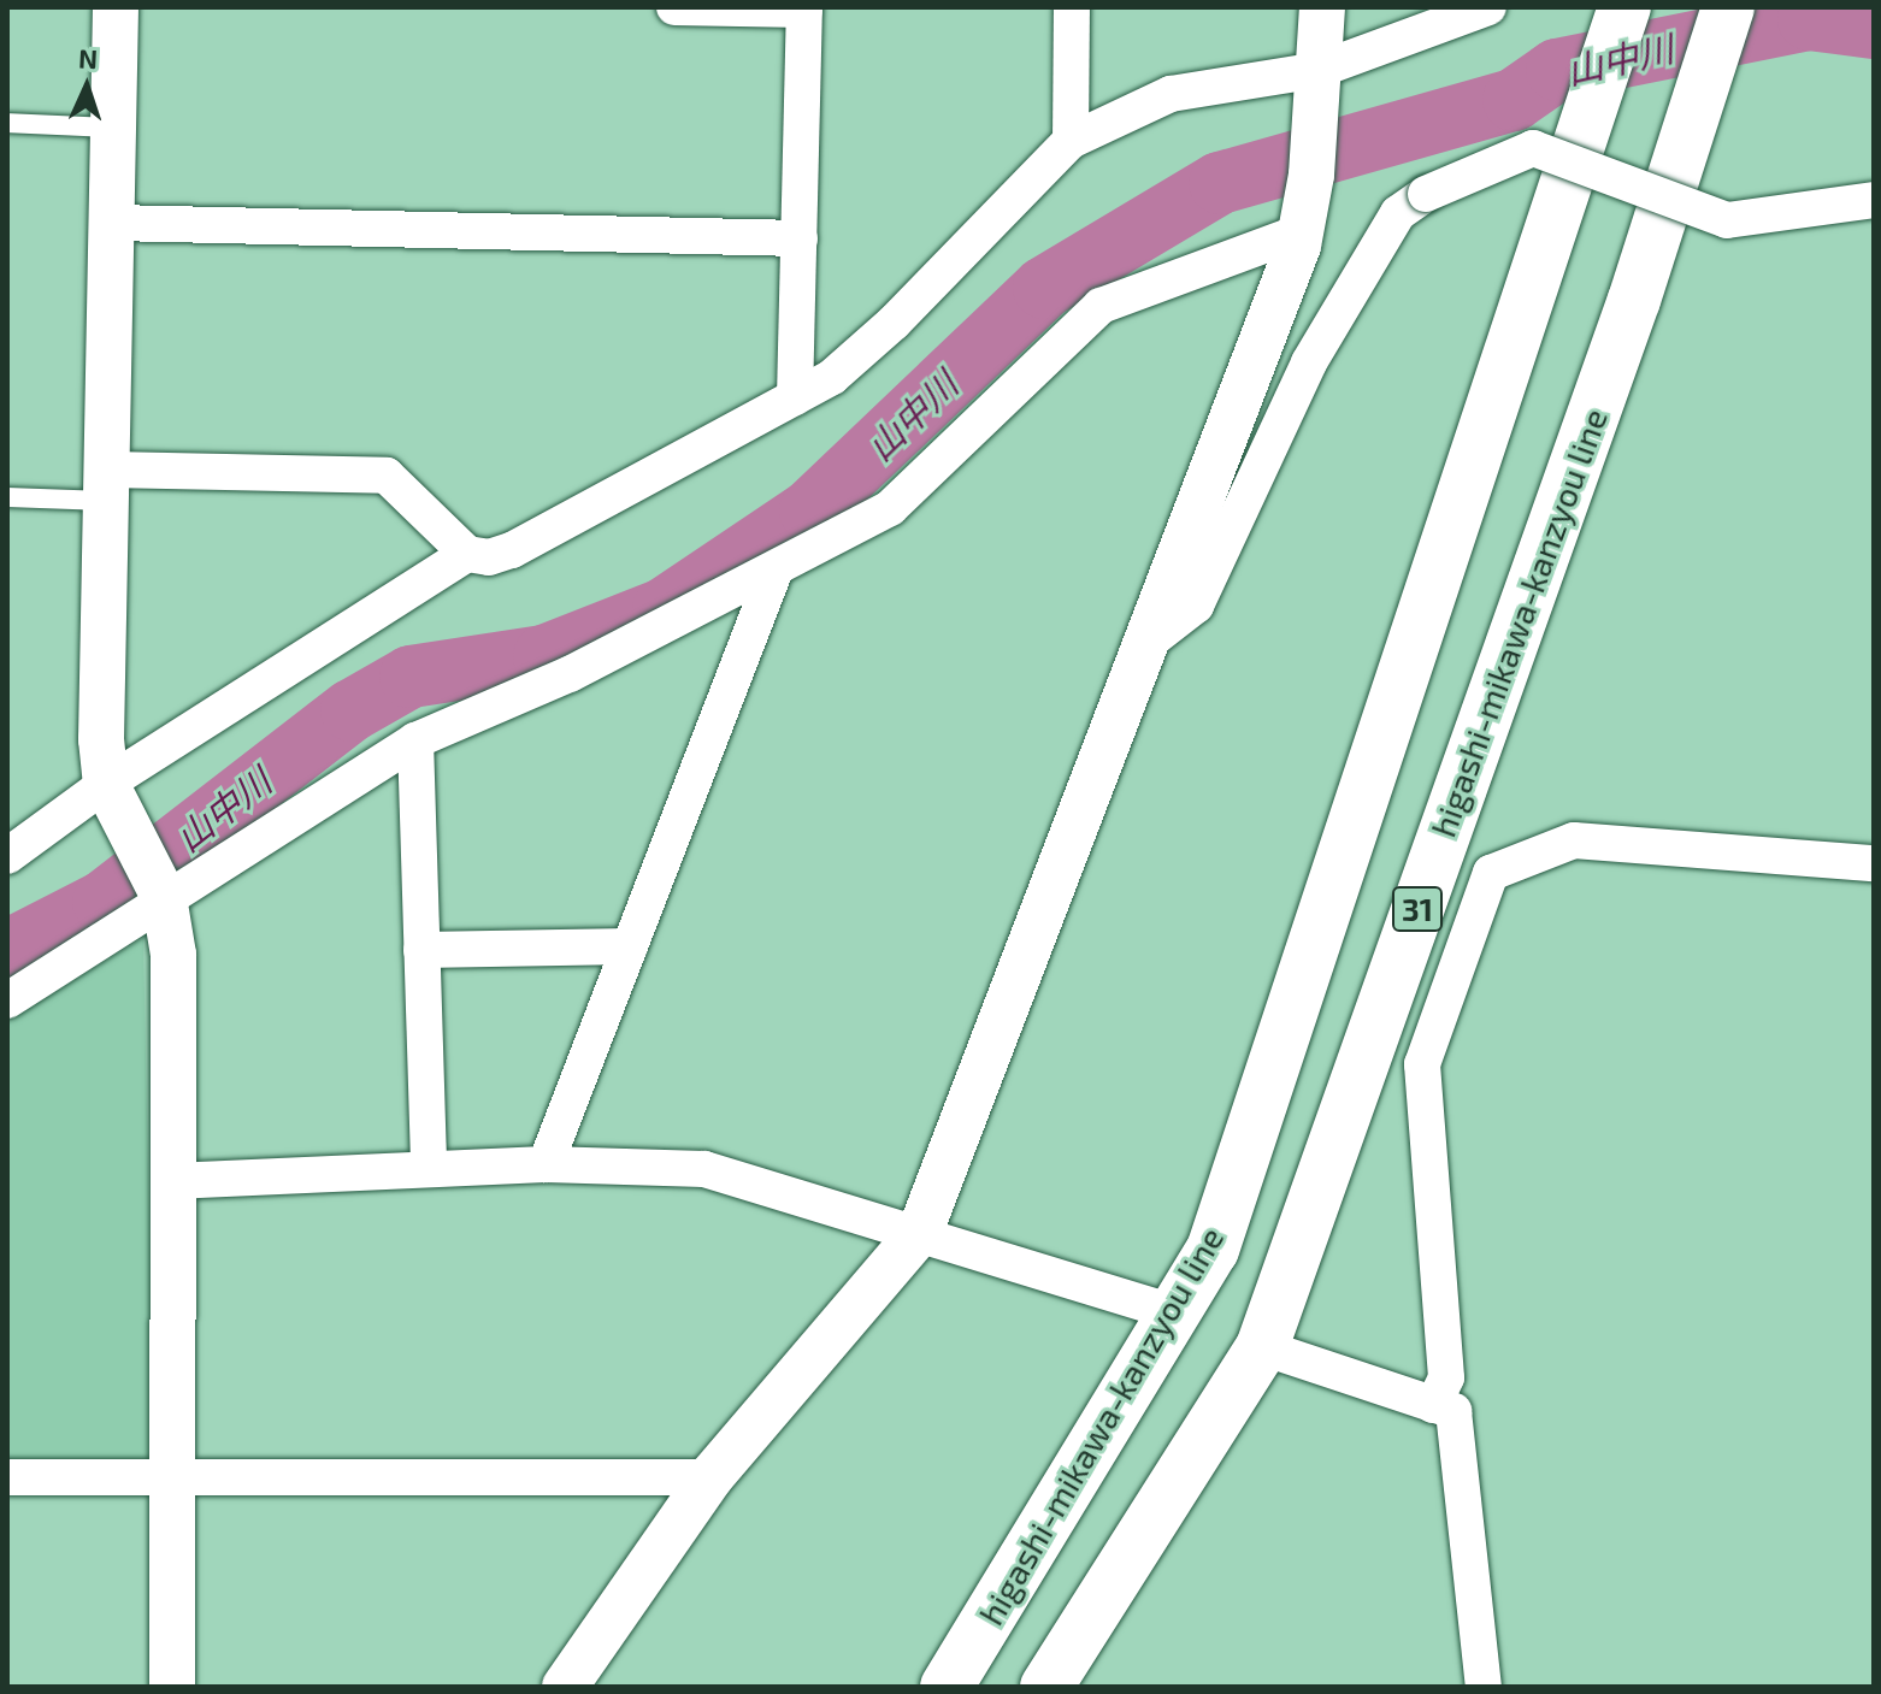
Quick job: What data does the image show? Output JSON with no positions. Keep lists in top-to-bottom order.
{
  "streets": {
    "main road": ["higashi-mikawa-kanzyou line", "31"]
  },
  "water": ["山中川"],
  "north": "top"
}
